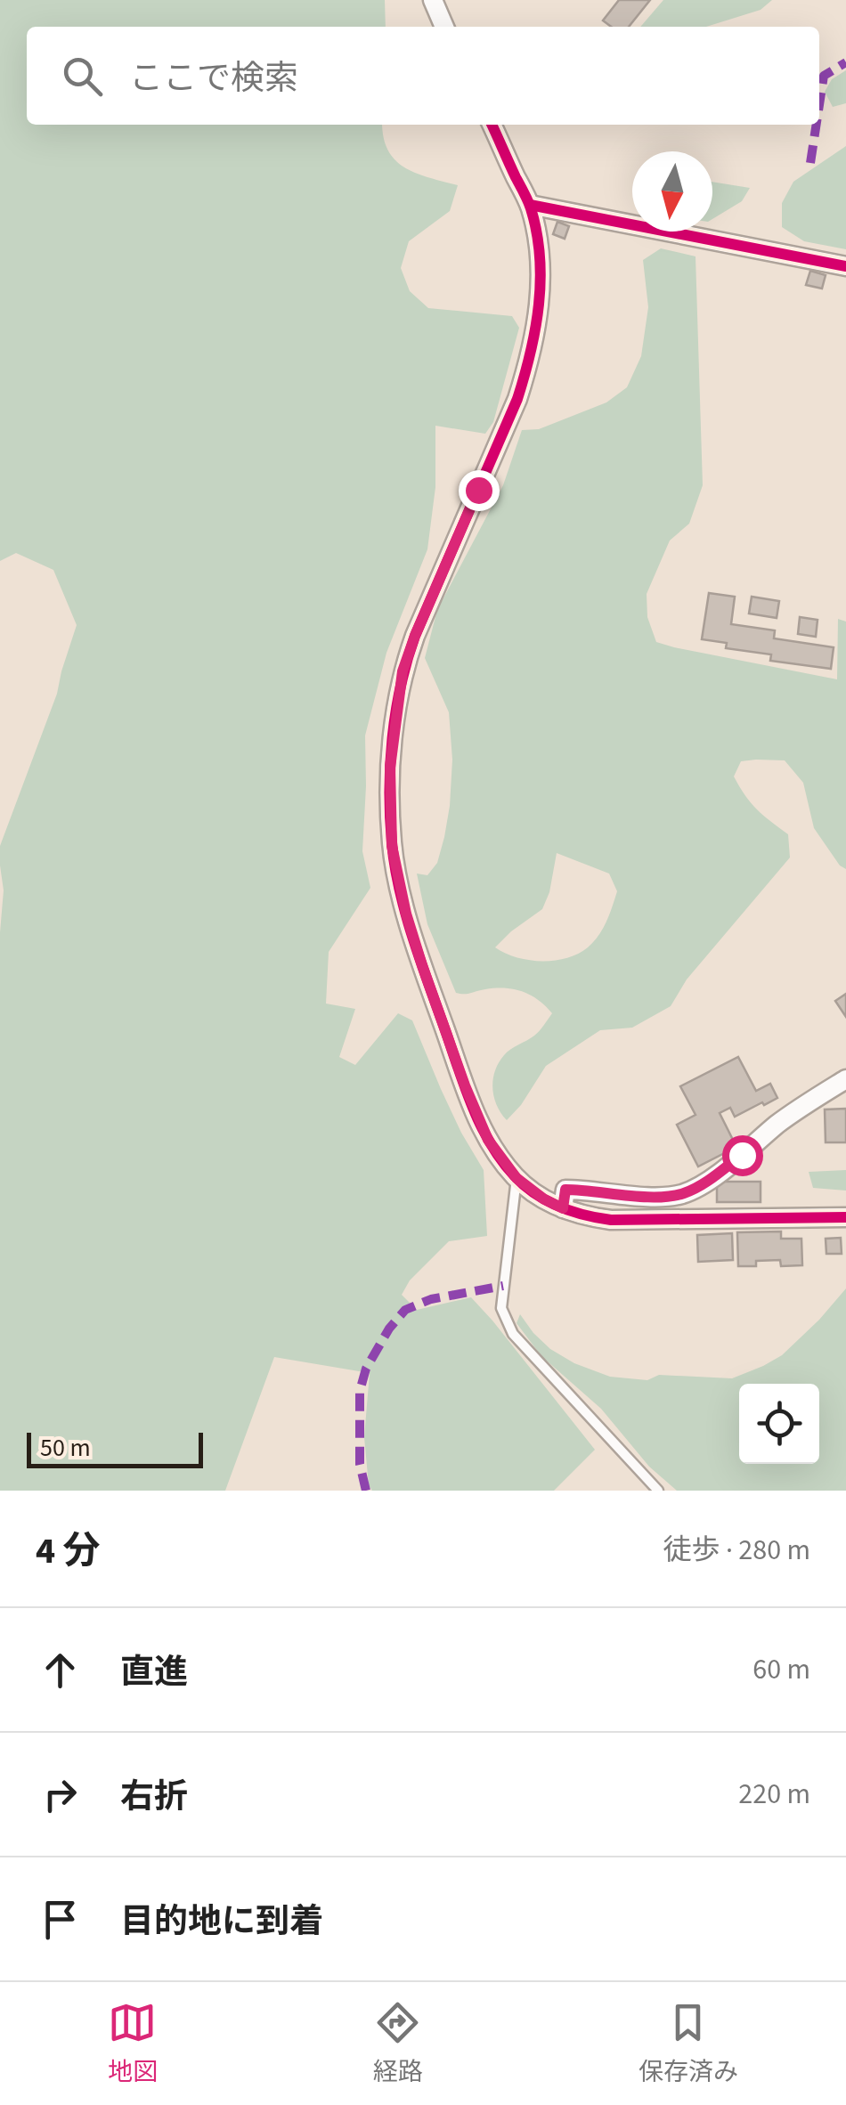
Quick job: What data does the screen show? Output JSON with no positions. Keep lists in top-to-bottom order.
{
  "scale_bar": "50 m",
  "north": "bottom",
  "page": {
    "search": "ここで検索",
    "scale": "50 m",
    "heading": ["4 分", "徒歩 · 280 m"],
    "list": [
      ["直進", "60 m"],
      ["右折", "220 m"],
      "目的地に到着"
    ],
    "nav": ["地図", "経路", "保存済み"]
  }
}
